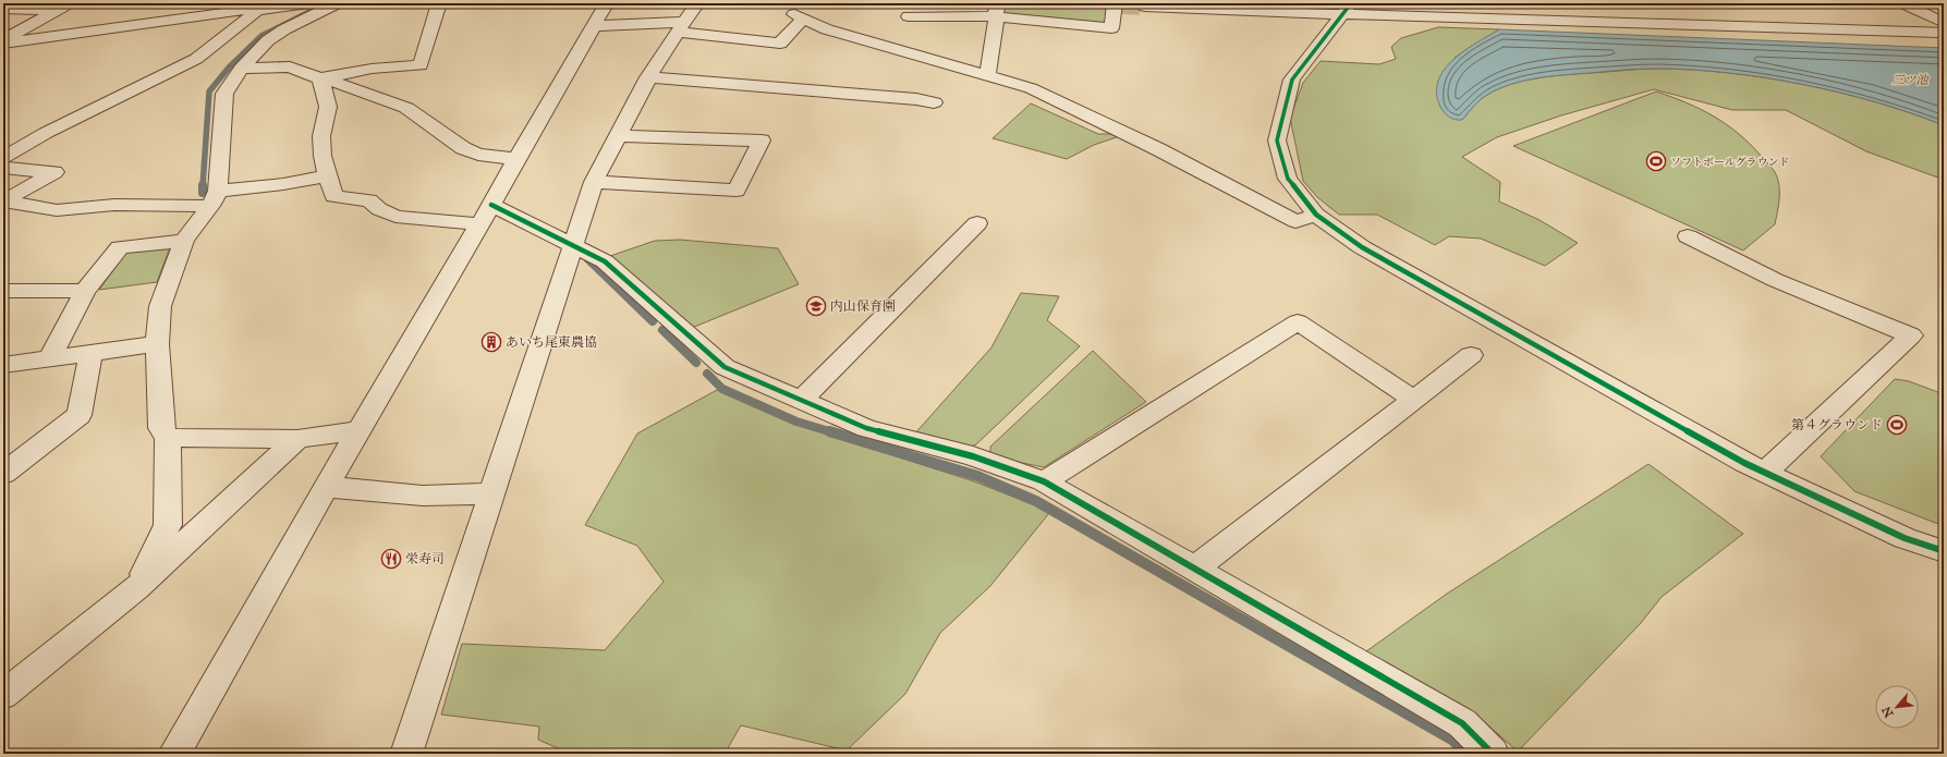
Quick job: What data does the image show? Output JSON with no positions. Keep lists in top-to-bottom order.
{
  "water": ["三ツ池"],
  "places": {
    "sports": ["ソフトボールグラウンド", "第４グラウンド"],
    "school or university": ["内山保育園"],
    "building": ["あいち尾東農協"],
    "restaurant": ["栄寿司"]
  },
  "north": "bottom left"
}
